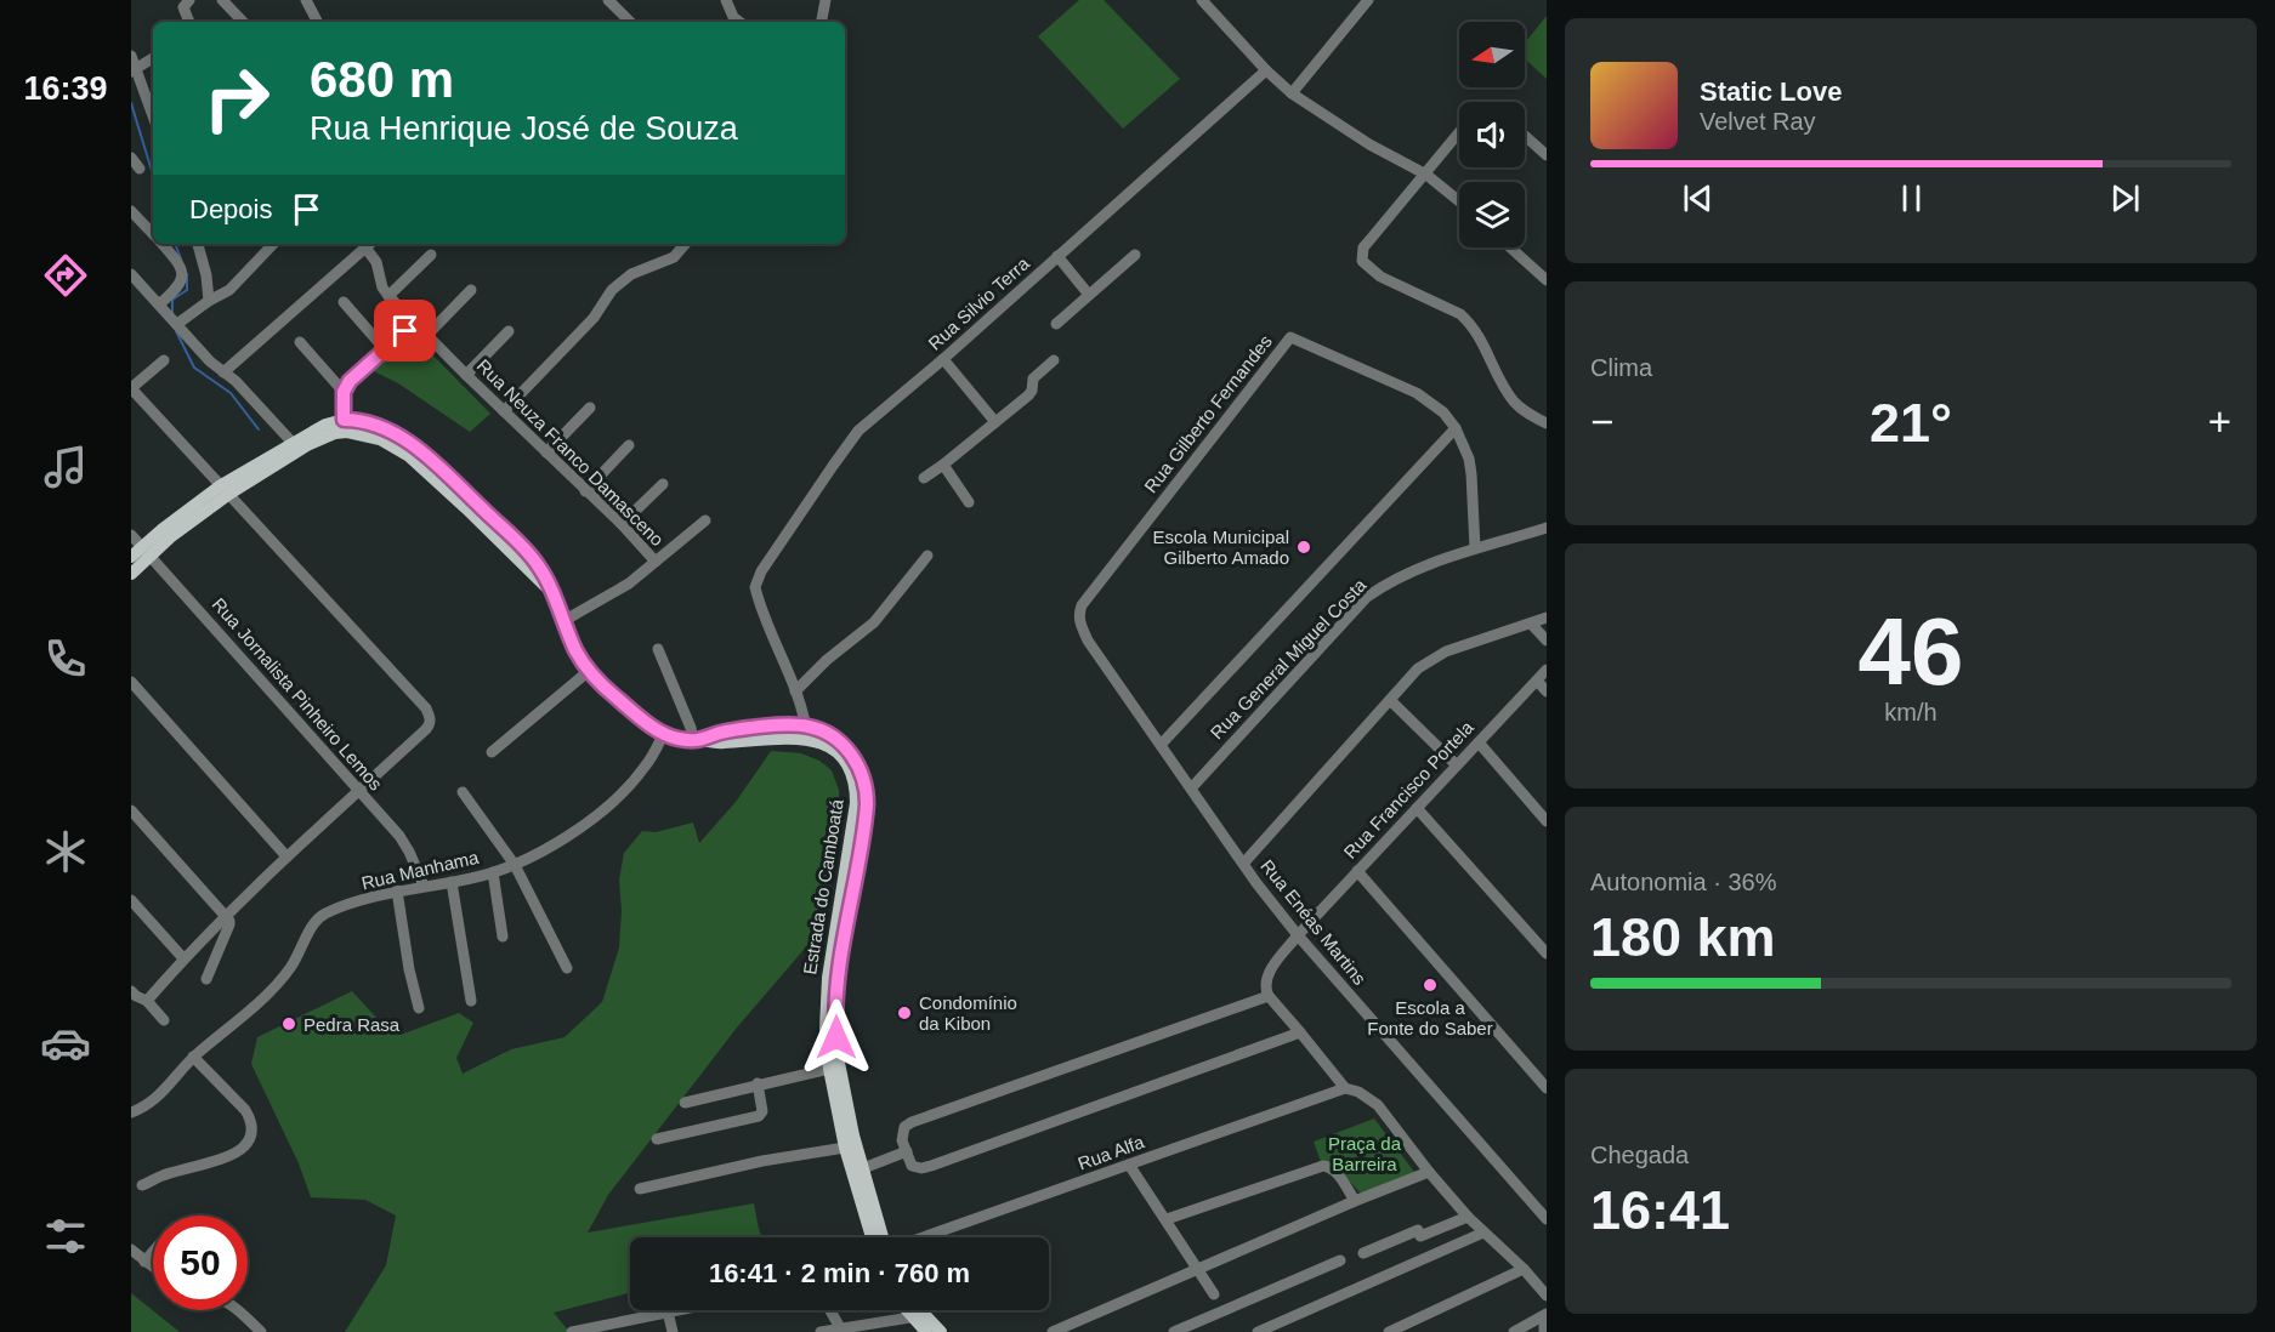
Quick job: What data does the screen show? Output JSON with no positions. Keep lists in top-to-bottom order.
{
  "streets": {
    "main road": ["Estrada do Camboatá"],
    "street": [
      "Rua Silvio Terra",
      "Rua Gilberto Fernandes",
      "Rua Neuza Franco Damasceno",
      "Rua General Miguel Costa",
      "Rua Jornalista Pinheiro Lemos",
      "Rua Francisco Portela",
      "Rua Manhama",
      "Rua Enéas Martins",
      "Rua Alfa"
    ]
  },
  "crossings": [
    ["Rua Gilberto Fernandes", "Rua General Miguel Costa"],
    ["Rua Gilberto Fernandes", "Rua Enéas Martins"],
    ["Rua General Miguel Costa", "Rua Enéas Martins"],
    ["Rua Jornalista Pinheiro Lemos", "Rua Manhama"],
    ["Rua Francisco Portela", "Rua Enéas Martins"]
  ],
  "parks": ["Praça da Barreira"],
  "places": [
    "Escola Municipal Gilberto Amado",
    "Escola a Fonte do Saber",
    "Condomínio da Kibon",
    "Pedra Rasa"
  ],
  "north": "left",
  "page": {
    "tabs": "16:39",
    "turn": ["680 m", "Rua Henrique José de Souza"],
    "song": ["Static Love", "Velvet Ray"],
    "then": "Depois",
    "tile": [
      "Clima",
      ["46", "km/h"],
      ["Autonomia · 36%", "180 km"],
      ["Chegada", "16:41"]
    ],
    "heat": ["−", "21°", "+"],
    "limit": "50",
    "trip": "16:41 · 2 min · 760 m"
  }
}
